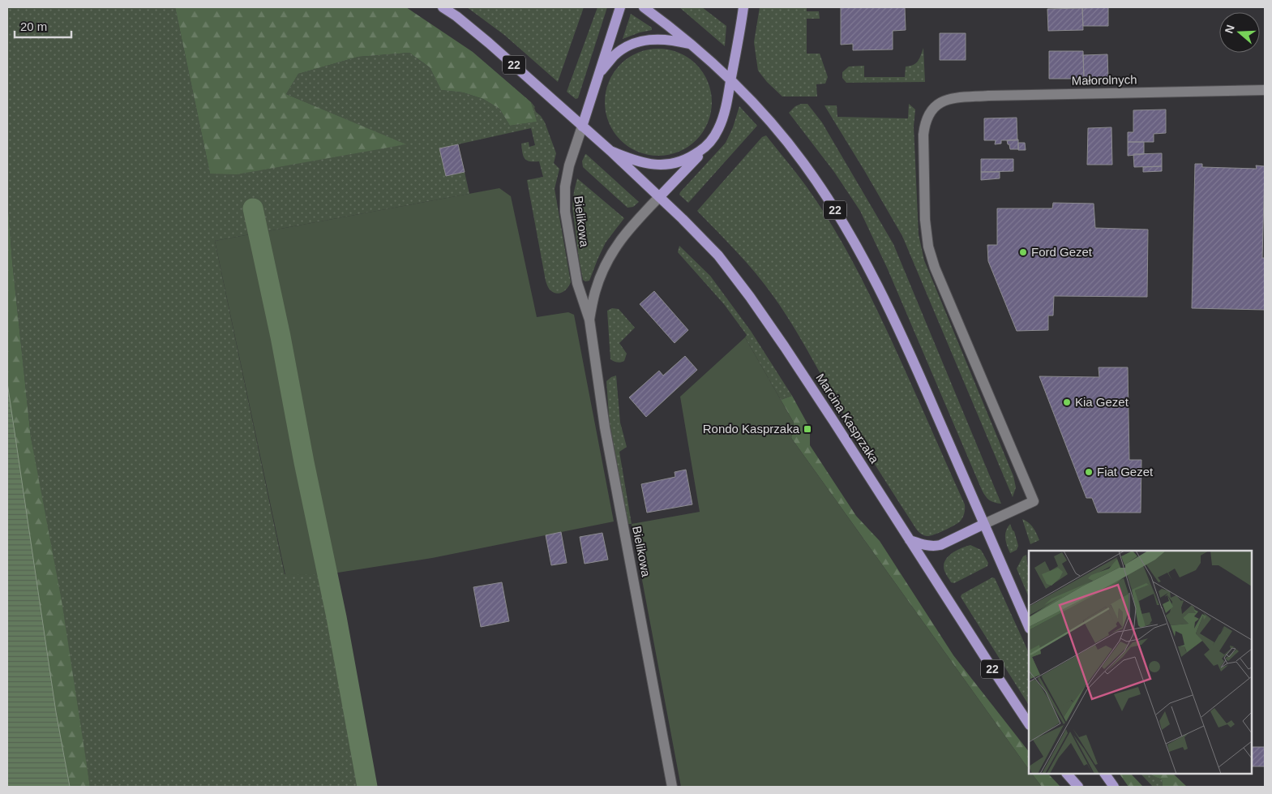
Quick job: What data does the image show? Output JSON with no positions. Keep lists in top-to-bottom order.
{
  "streets": {
    "main road": ["22", "Marcina Kasprzaka"],
    "street": ["Małorolnych", "Bielikowa"]
  },
  "crossings": [
    ["22", "Małorolnych"],
    ["22", "Bielikowa"],
    ["22", "Marcina Kasprzaka"],
    ["Bielikowa", "Marcina Kasprzaka"]
  ],
  "places": {
    "other": ["Ford Gezet", "Kia Gezet", "Fiat Gezet"],
    "transit": ["Rondo Kasprzaka"]
  },
  "scale_bar": "20 m",
  "north": "left"
}
